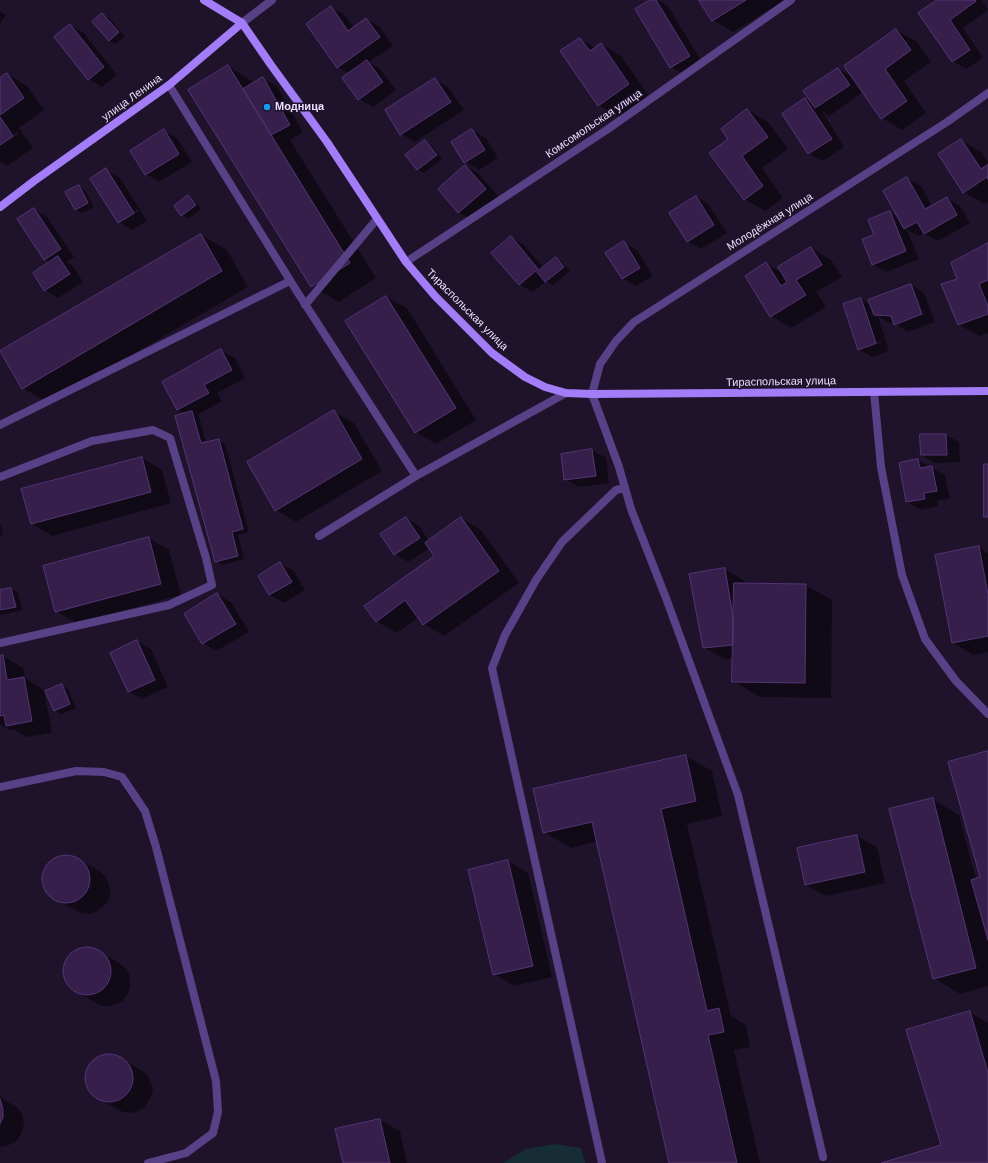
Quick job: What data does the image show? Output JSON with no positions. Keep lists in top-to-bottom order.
{
  "streets": {
    "street": [
      "улица Ленина",
      "Комсомольская улица",
      "Молодёжная улица",
      "Тираспольская улица"
    ]
  },
  "crossings": [
    ["улица Ленина", "Тираспольская улица"],
    ["Комсомольская улица", "Тираспольская улица"],
    ["Молодёжная улица", "Тираспольская улица"]
  ],
  "places": ["Модница"]
}
